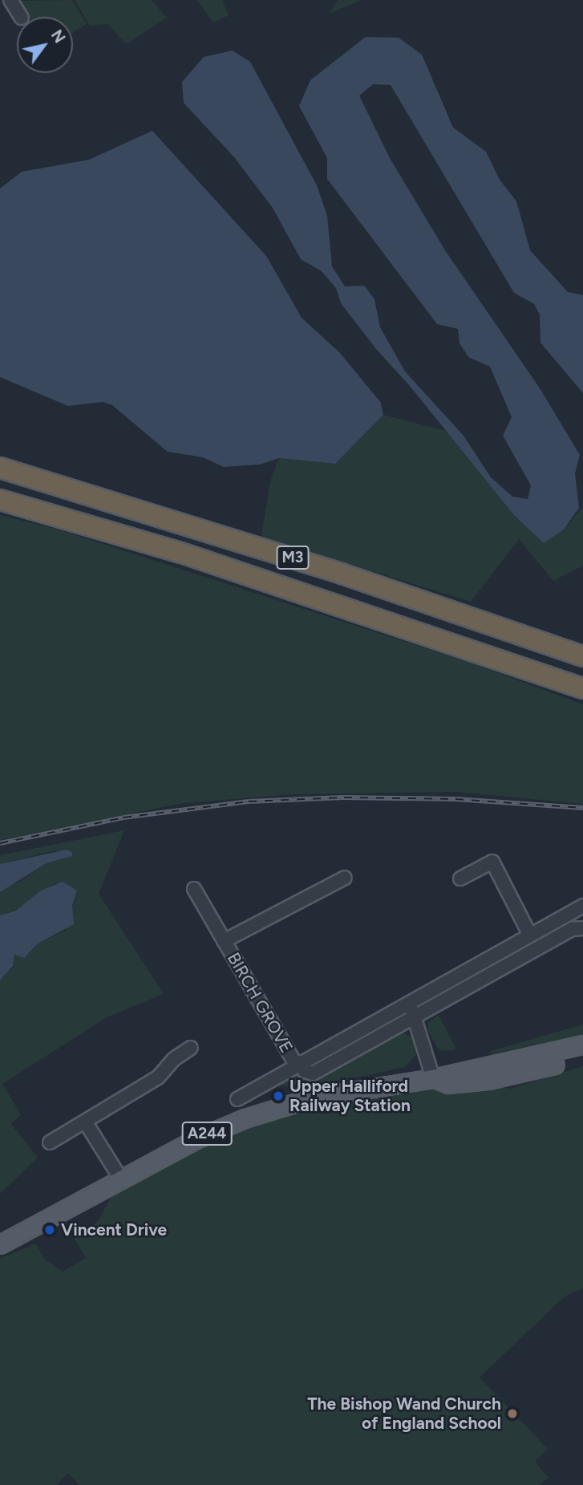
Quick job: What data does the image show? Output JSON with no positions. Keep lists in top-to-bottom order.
{
  "streets": {
    "highway": ["M3"],
    "main road": ["A244"],
    "street": ["BIRCH GROVE"]
  },
  "places": ["Upper Halliford Railway Station", "Vincent Drive", "The Bishop Wand Church of England School"],
  "north": "top right"
}
